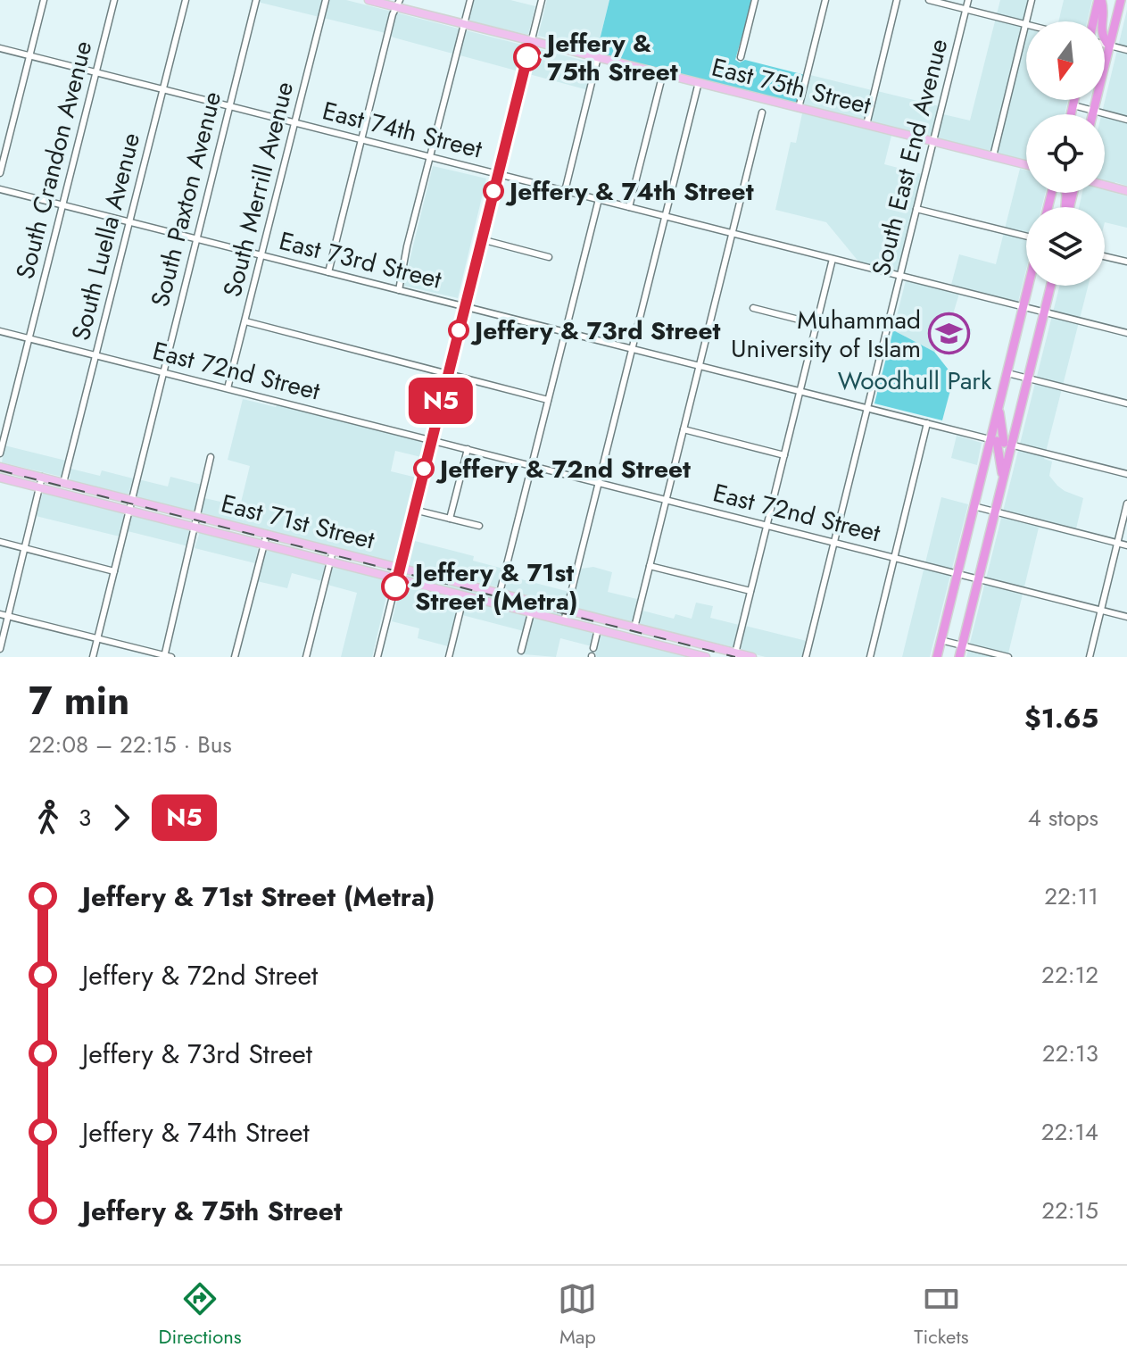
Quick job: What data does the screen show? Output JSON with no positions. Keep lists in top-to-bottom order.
{
  "streets": {
    "main road": ["East 75th Street", "East 71st Street"],
    "street": [
      "East 74th Street",
      "South East End Avenue",
      "South Crandon Avenue",
      "South Merrill Avenue",
      "South Paxton Avenue",
      "South Luella Avenue",
      "East 73rd Street",
      "East 72nd Street"
    ]
  },
  "crossings": [
    ["East 75th Street", "South East End Avenue"],
    ["East 74th Street", "South East End Avenue"],
    ["East 74th Street", "South Crandon Avenue"],
    ["East 74th Street", "South Merrill Avenue"],
    ["East 74th Street", "South Paxton Avenue"],
    ["East 74th Street", "South Luella Avenue"],
    ["South East End Avenue", "East 73rd Street"],
    ["South East End Avenue", "East 72nd Street"],
    ["South Crandon Avenue", "East 73rd Street"],
    ["South Crandon Avenue", "East 72nd Street"],
    ["South Merrill Avenue", "East 73rd Street"],
    ["South Merrill Avenue", "East 72nd Street"],
    ["South Paxton Avenue", "East 73rd Street"],
    ["South Paxton Avenue", "East 72nd Street"],
    ["South Paxton Avenue", "East 71st Street"],
    ["South Luella Avenue", "East 73rd Street"],
    ["South Luella Avenue", "East 72nd Street"],
    ["South Luella Avenue", "East 71st Street"]
  ],
  "parks": ["Woodhull Park"],
  "places": {
    "other": [
      "Jeffery & 75th Street",
      "Jeffery & 74th Street",
      "Jeffery & 73rd Street",
      "Jeffery & 72nd Street",
      "Jeffery & 71st Street (Metra)"
    ],
    "school or university": ["Muhammad University of Islam"]
  },
  "lines": ["bus line N5"],
  "north": "bottom",
  "page": {
    "on_map": "N5",
    "heading": ["7 min", "22:08 – 22:15 · Bus", "$1.65"],
    "legs": ["3", "N5", "4 stops"],
    "list": [
      {
        "name": "Jeffery & 71st Street (Metra)",
        "value": "22:11"
      },
      {
        "name": "Jeffery & 72nd Street",
        "value": "22:12"
      },
      {
        "name": "Jeffery & 73rd Street",
        "value": "22:13"
      },
      {
        "name": "Jeffery & 74th Street",
        "value": "22:14"
      },
      {
        "name": "Jeffery & 75th Street",
        "value": "22:15"
      }
    ],
    "tabs": ["Directions", "Map", "Tickets"]
  }
}
